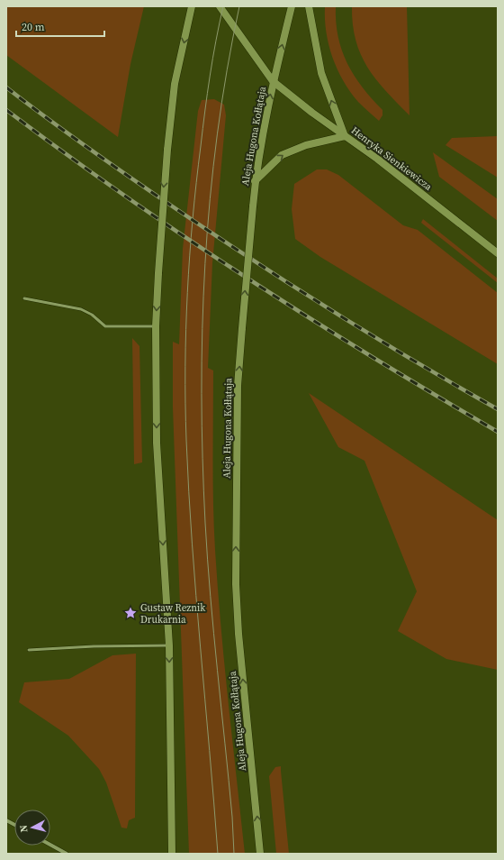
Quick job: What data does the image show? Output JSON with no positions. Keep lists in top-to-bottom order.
{
  "streets": {
    "main road": ["Aleja Hugona Kołłątaja", "Henryka Sienkiewicza"]
  },
  "crossings": [
    ["Aleja Hugona Kołłątaja", "Henryka Sienkiewicza"]
  ],
  "one_way": ["Aleja Hugona Kołłątaja"],
  "places": {
    "place": ["Gustaw Reznik Drukarnia"]
  },
  "scale_bar": "20 m",
  "north": "left"
}
